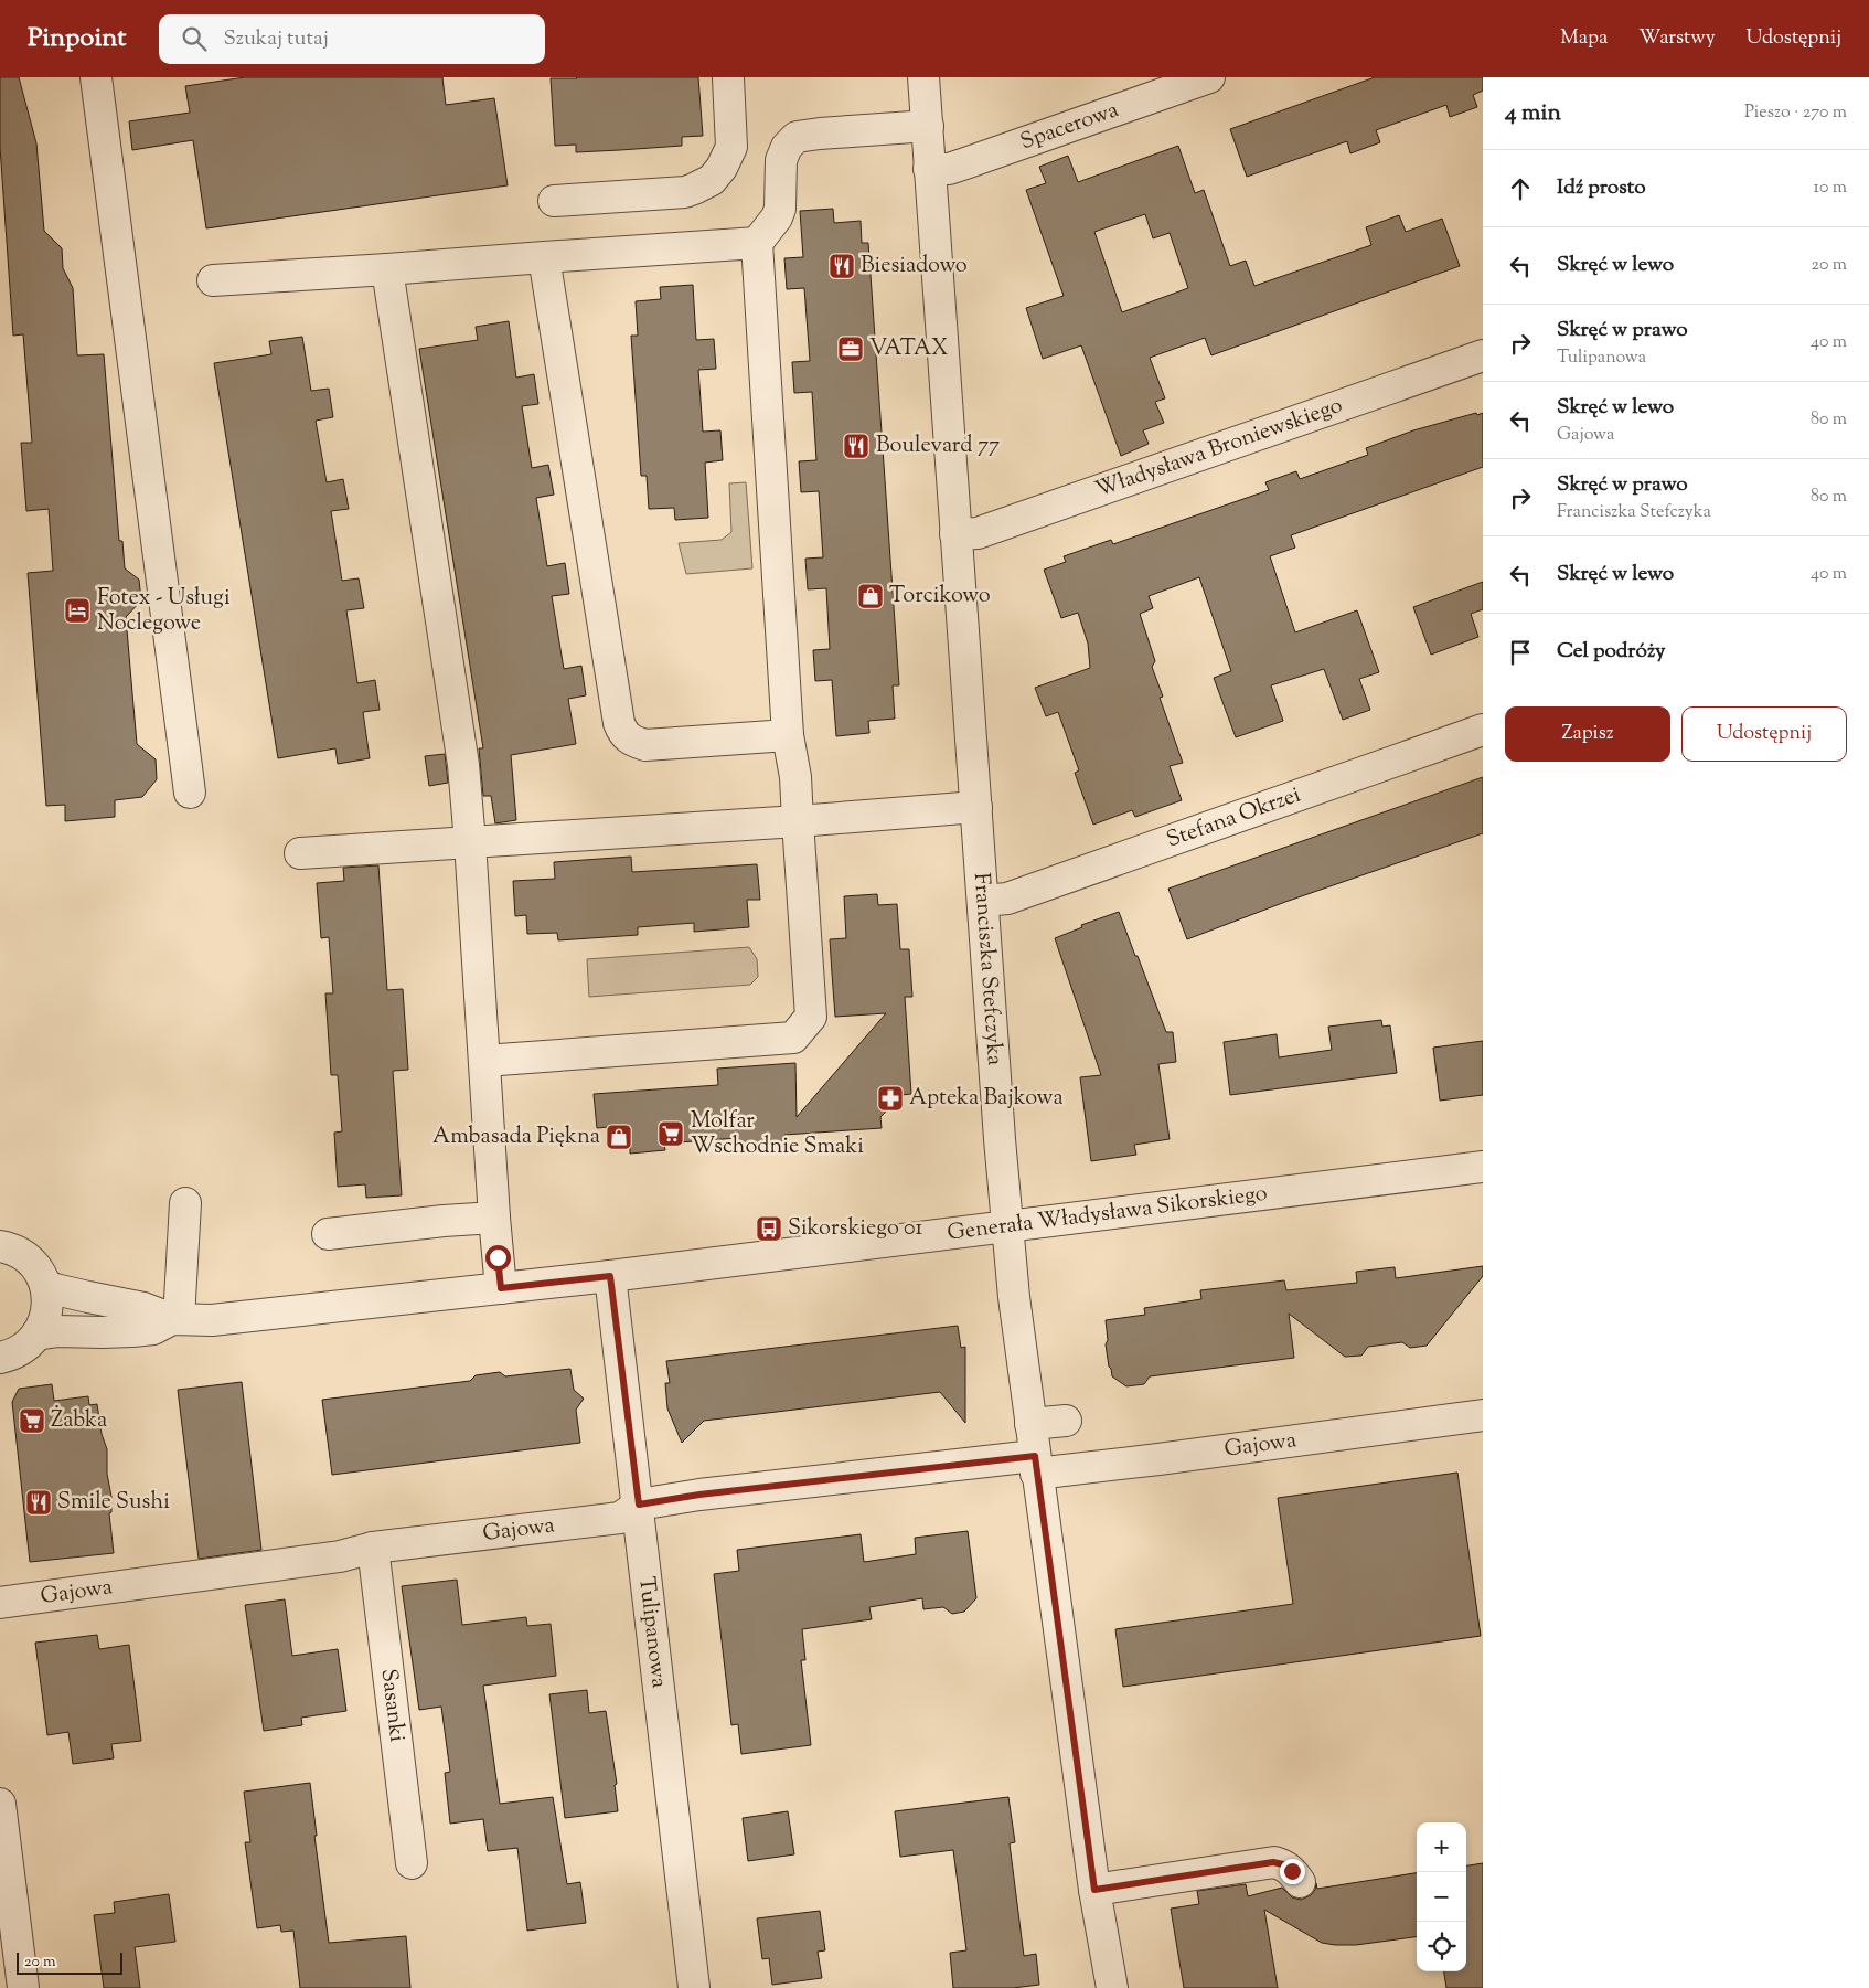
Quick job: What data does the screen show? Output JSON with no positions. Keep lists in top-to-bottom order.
{
  "streets": {
    "street": [
      "Spacerowa",
      "Władysława Broniewskiego",
      "Stefana Okrzei",
      "Franciszka Stefczyka",
      "Generała Władysława Sikorskiego",
      "Gajowa",
      "Tulipanowa",
      "Sasanki"
    ]
  },
  "crossings": [
    ["Spacerowa", "Franciszka Stefczyka"],
    ["Władysława Broniewskiego", "Franciszka Stefczyka"],
    ["Stefana Okrzei", "Franciszka Stefczyka"],
    ["Franciszka Stefczyka", "Generała Władysława Sikorskiego"],
    ["Franciszka Stefczyka", "Gajowa"],
    ["Generała Władysława Sikorskiego", "Tulipanowa"],
    ["Gajowa", "Tulipanowa"],
    ["Gajowa", "Sasanki"]
  ],
  "places": {
    "restaurant": ["Biesiadowo", "Boulevard 77", "Smile Sushi"],
    "office": ["VATAX"],
    "shop": ["Torcikowo", "Ambasada Piękna"],
    "hotel": ["Fotex - Usługi Noclegowe"],
    "pharmacy": ["Apteka Bajkowa"],
    "supermarket": ["Molfar Wschodnie Smaki", "Żabka"],
    "bus stop": ["Sikorskiego 01"]
  },
  "scale_bar": "20 m",
  "page": {
    "header": "Pinpoint",
    "search": "Szukaj tutaj",
    "nav": ["Mapa", "Warstwy", "Udostępnij"],
    "heading": ["4 min", "Pieszo · 270 m"],
    "list": [
      ["Idź prosto", "10 m"],
      ["Skręć w lewo", "20 m"],
      ["Skręć w prawo", "Tulipanowa", "40 m"],
      ["Skręć w lewo", "Gajowa", "80 m"],
      ["Skręć w prawo", "Franciszka Stefczyka", "80 m"],
      ["Skręć w lewo", "40 m"],
      "Cel podróży"
    ],
    "buttons": ["Zapisz", "Udostępnij"],
    "map_buttons": ["+", "−"],
    "scale": "20 m"
  }
}
